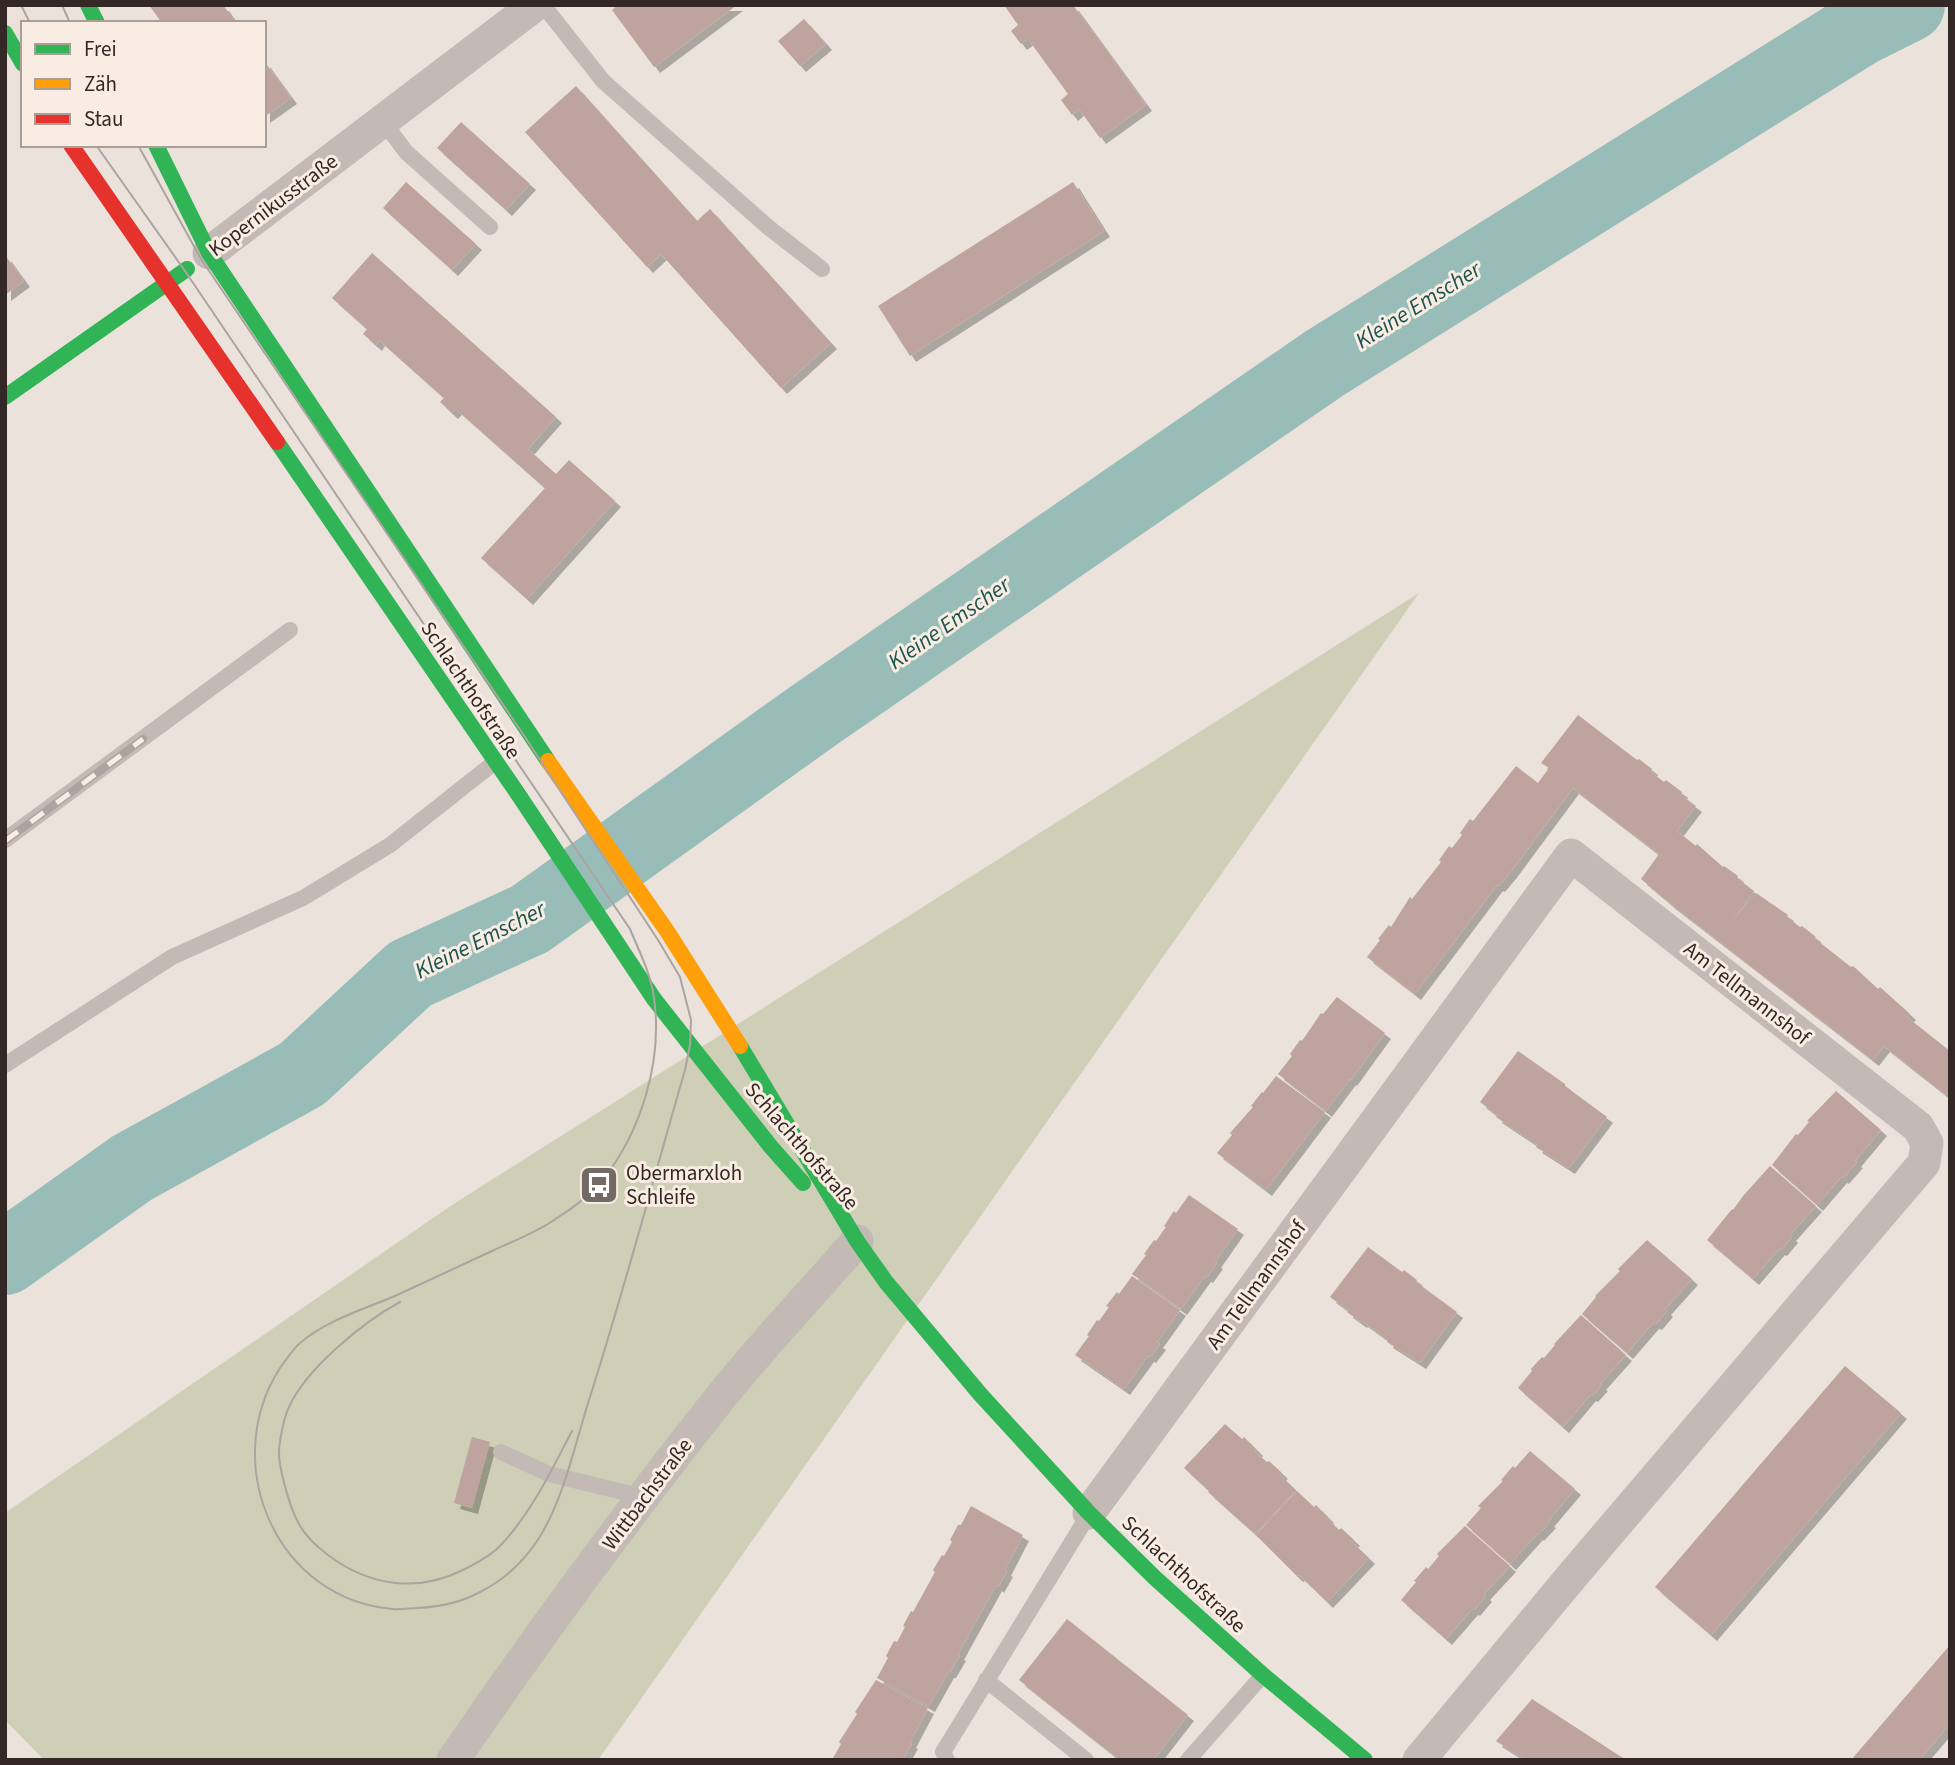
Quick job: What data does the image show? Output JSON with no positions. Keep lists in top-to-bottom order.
{
  "streets": {
    "street": [
      "Kopernikusstraße",
      "Schlachthofstraße",
      "Am Tellmannshof",
      "Wittbachstraße"
    ]
  },
  "crossings": [
    ["Kopernikusstraße", "Schlachthofstraße"],
    ["Schlachthofstraße", "Am Tellmannshof"],
    ["Schlachthofstraße", "Wittbachstraße"]
  ],
  "water": ["Kleine Emscher"],
  "places": {
    "bus stop": ["Obermarxloh Schleife"]
  },
  "legend": ["Frei", "Zäh", "Stau"]
}
